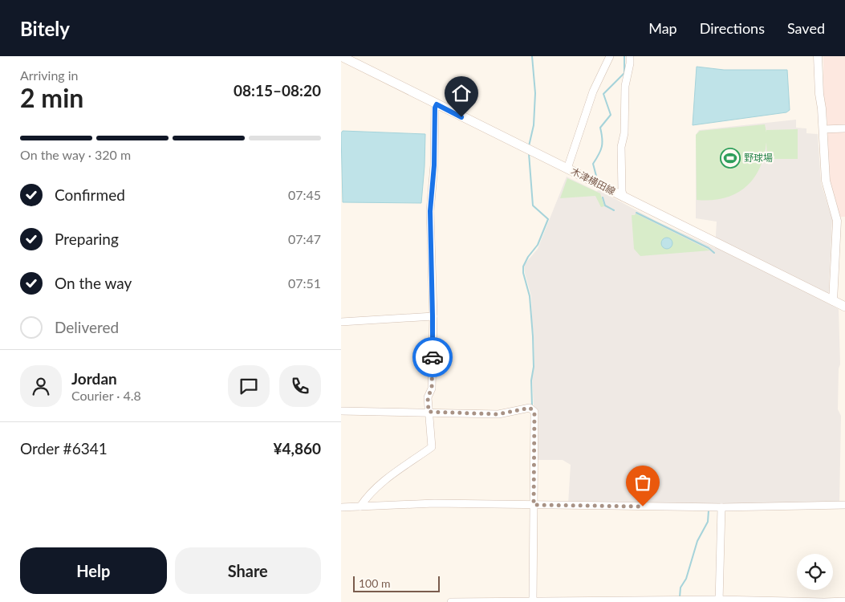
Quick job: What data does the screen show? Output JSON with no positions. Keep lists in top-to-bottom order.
{
  "streets": {
    "main road": ["木津横田線"]
  },
  "places": {
    "sports": ["野球場"]
  },
  "scale_bar": "100 m",
  "page": {
    "header": "Bitely",
    "nav": ["Map", "Directions", "Saved"],
    "heading": ["2 min", "Arriving in", "08:15–08:20"],
    "panel": [
      "Jordan",
      "Courier · 4.8",
      "Order #6341",
      "¥4,860"
    ],
    "bar": "On the way · 320 m",
    "list": [
      ["Confirmed", "07:45"],
      ["Preparing", "07:47"],
      ["On the way", "07:51"],
      "Delivered"
    ],
    "buttons": ["Help", "Share"],
    "scale": "100 m"
  }
}
